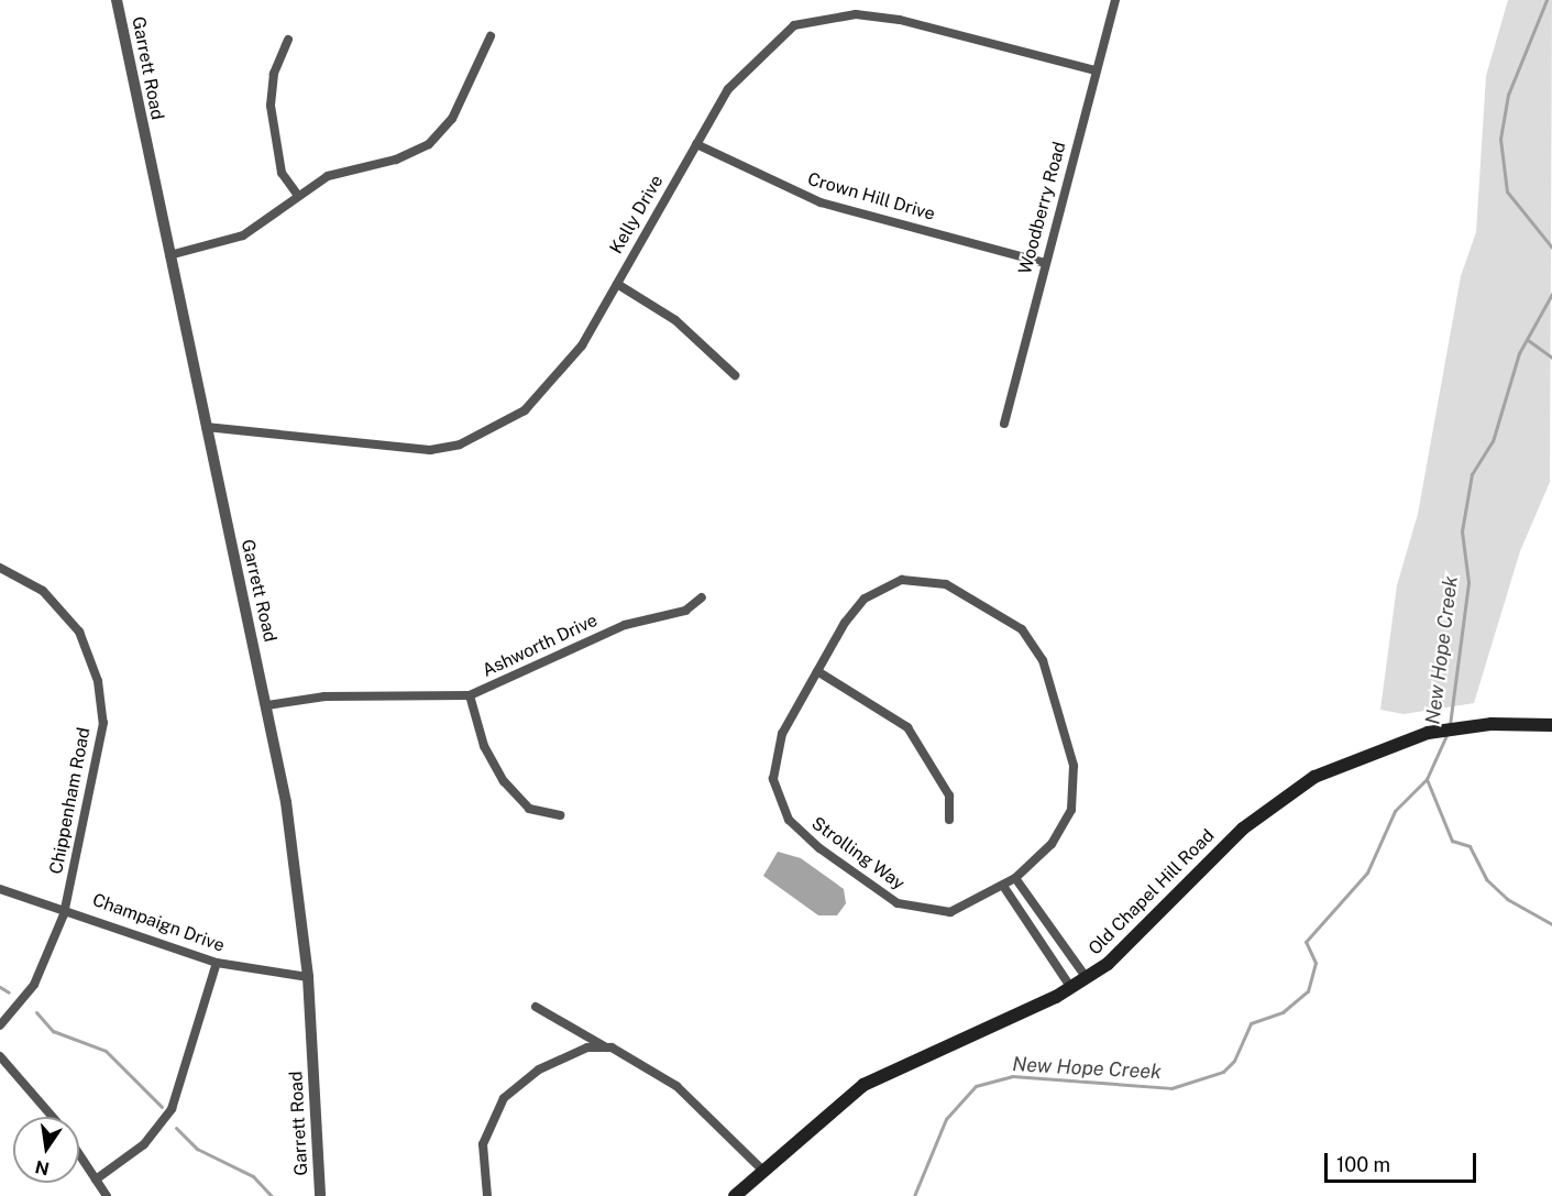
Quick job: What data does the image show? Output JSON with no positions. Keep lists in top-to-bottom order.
{
  "streets": {
    "main road": ["Old Chapel Hill Road"],
    "street": [
      "Garrett Road",
      "Crown Hill Drive",
      "Woodberry Road",
      "Kelly Drive",
      "Ashworth Drive",
      "Chippenham Road",
      "Strolling Way",
      "Champaign Drive"
    ]
  },
  "crossings": [
    ["Garrett Road", "Kelly Drive"],
    ["Garrett Road", "Ashworth Drive"],
    ["Garrett Road", "Champaign Drive"],
    ["Crown Hill Drive", "Woodberry Road"],
    ["Crown Hill Drive", "Kelly Drive"],
    ["Woodberry Road", "Kelly Drive"],
    ["Chippenham Road", "Champaign Drive"]
  ],
  "water": ["New Hope Creek"],
  "scale_bar": "100 m",
  "north": "bottom"
}
